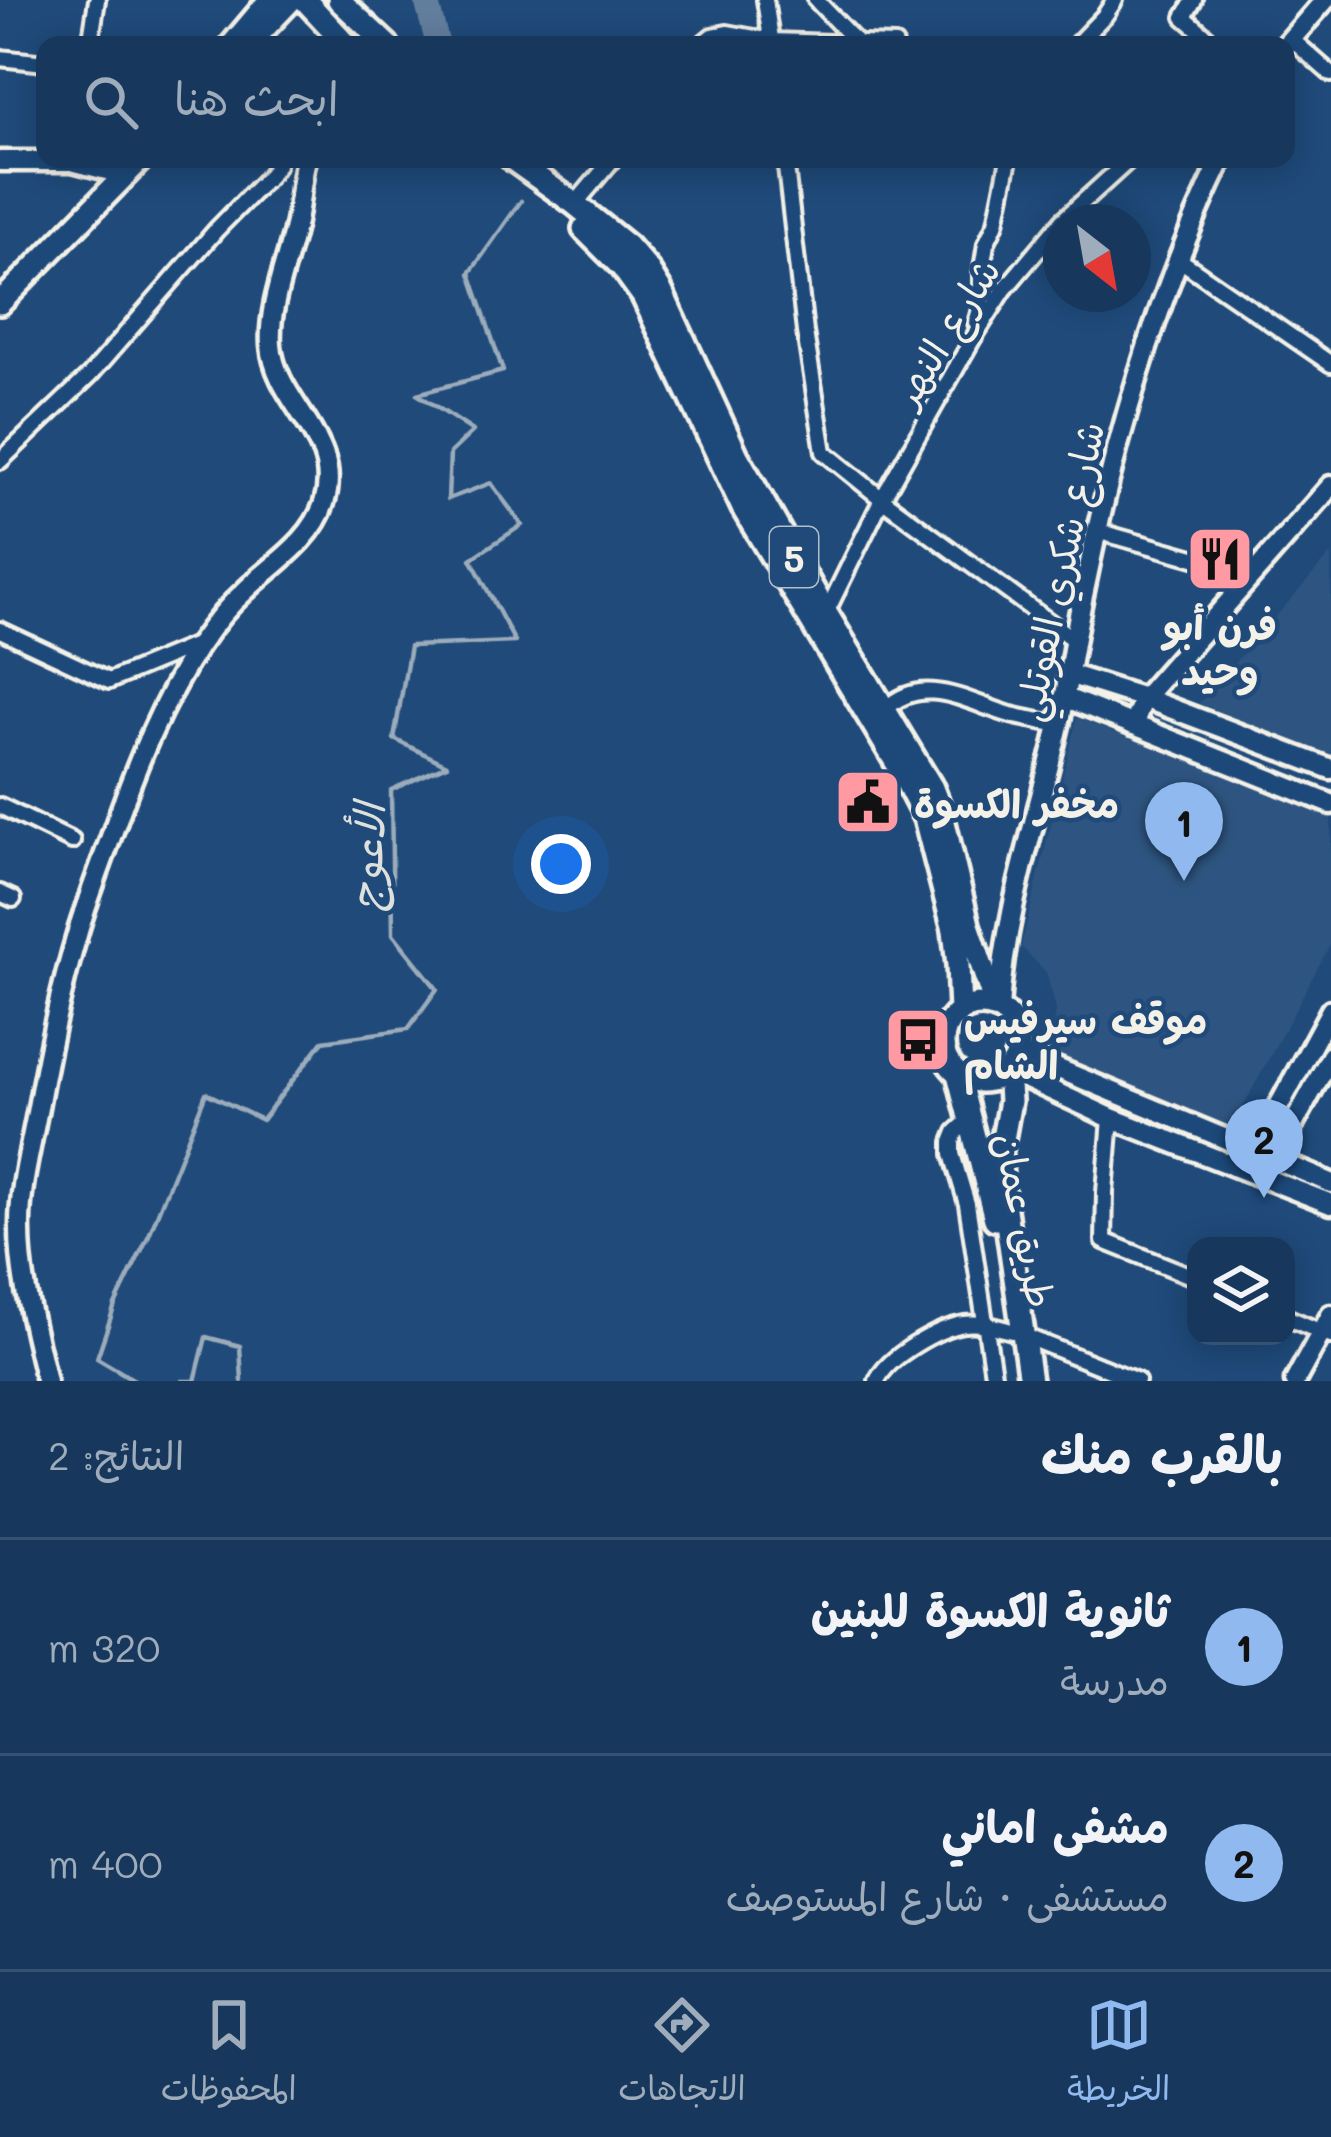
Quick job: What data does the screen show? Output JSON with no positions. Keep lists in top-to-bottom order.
{
  "streets": {
    "main road": ["5", "طريق عمان"],
    "street": ["شارع النهر", "شارع شكري القوتلي"]
  },
  "crossings": [
    ["شارع النهر", "5"],
    ["5", "شارع شكري القوتلي"],
    ["5", "طريق عمان"],
    ["شارع شكري القوتلي", "طريق عمان"]
  ],
  "water": ["الأعوج"],
  "places": {
    "restaurant": ["فرن أبو وحيد"],
    "public building": ["مخفر الكسوة"],
    "bus stop": ["موقف سيرفيس الشام"]
  },
  "north": "bottom right",
  "page": {
    "search": "ابحث هنا",
    "pins": ["1", "2"],
    "heading": ["بالقرب منك", "النتائج: 2"],
    "list": [
      {
        "mark": "1",
        "name": "ثانوية الكسوة للبنين",
        "note": "مدرسة",
        "value": "320 m"
      },
      {
        "mark": "2",
        "name": "مشفى اماني",
        "note": "مستشفى · شارع المستوصف",
        "value": "400 m"
      }
    ],
    "nav": ["الخريطة", "الاتجاهات", "المحفوظات"]
  }
}
